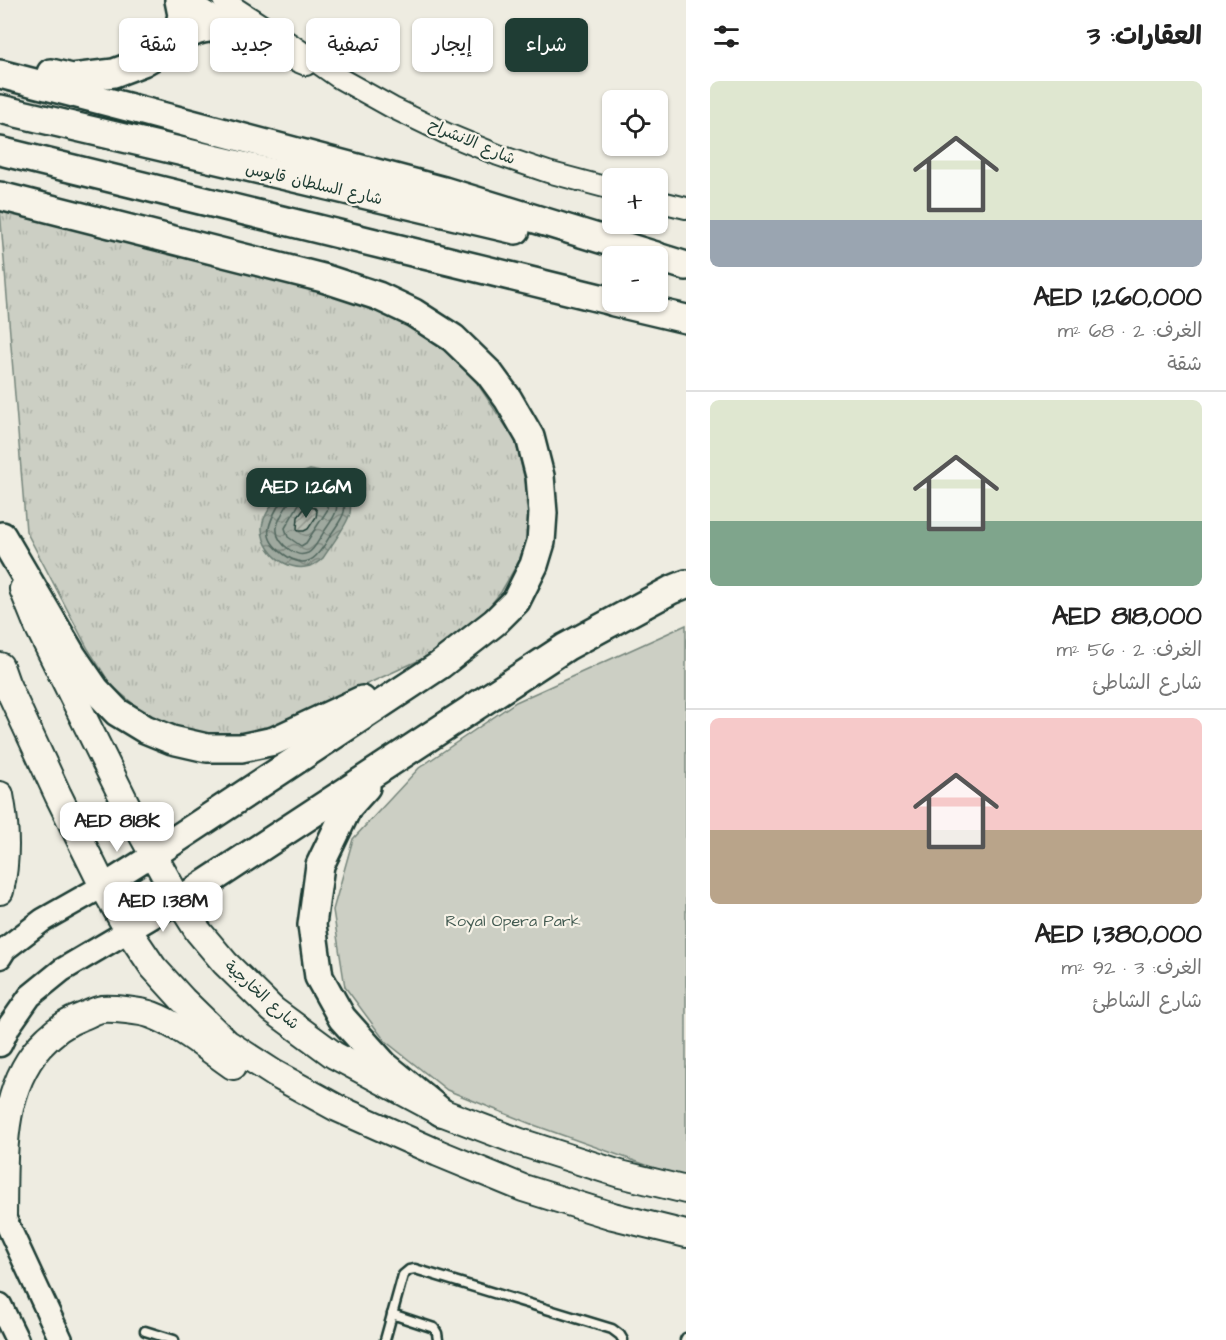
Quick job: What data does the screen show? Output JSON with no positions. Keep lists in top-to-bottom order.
{
  "streets": {
    "highway": ["شارع السلطان قابوس"],
    "main road": ["شارع الخارجية"],
    "street": ["شارع الانشراح"]
  },
  "parks": ["Royal Opera Park"],
  "page": {
    "heading": "العقارات: 3",
    "chip": [
      "شراء",
      "إيجار",
      "تصفية",
      "جديد",
      "شقة"
    ],
    "list": [
      {
        "name": "AED 1,260,000",
        "note": "الغرف: 2 · 68 m² · شقة"
      },
      {
        "name": "AED 818,000",
        "note": "الغرف: 2 · 56 m² · شارع الشاطئ"
      },
      {
        "name": "AED 1,380,000",
        "note": "الغرف: 3 · 92 m² · شارع الشاطئ"
      }
    ],
    "map_buttons": ["+", "−"],
    "price": ["AED 1.26M", "AED 818K", "AED 1.38M"]
  }
}
